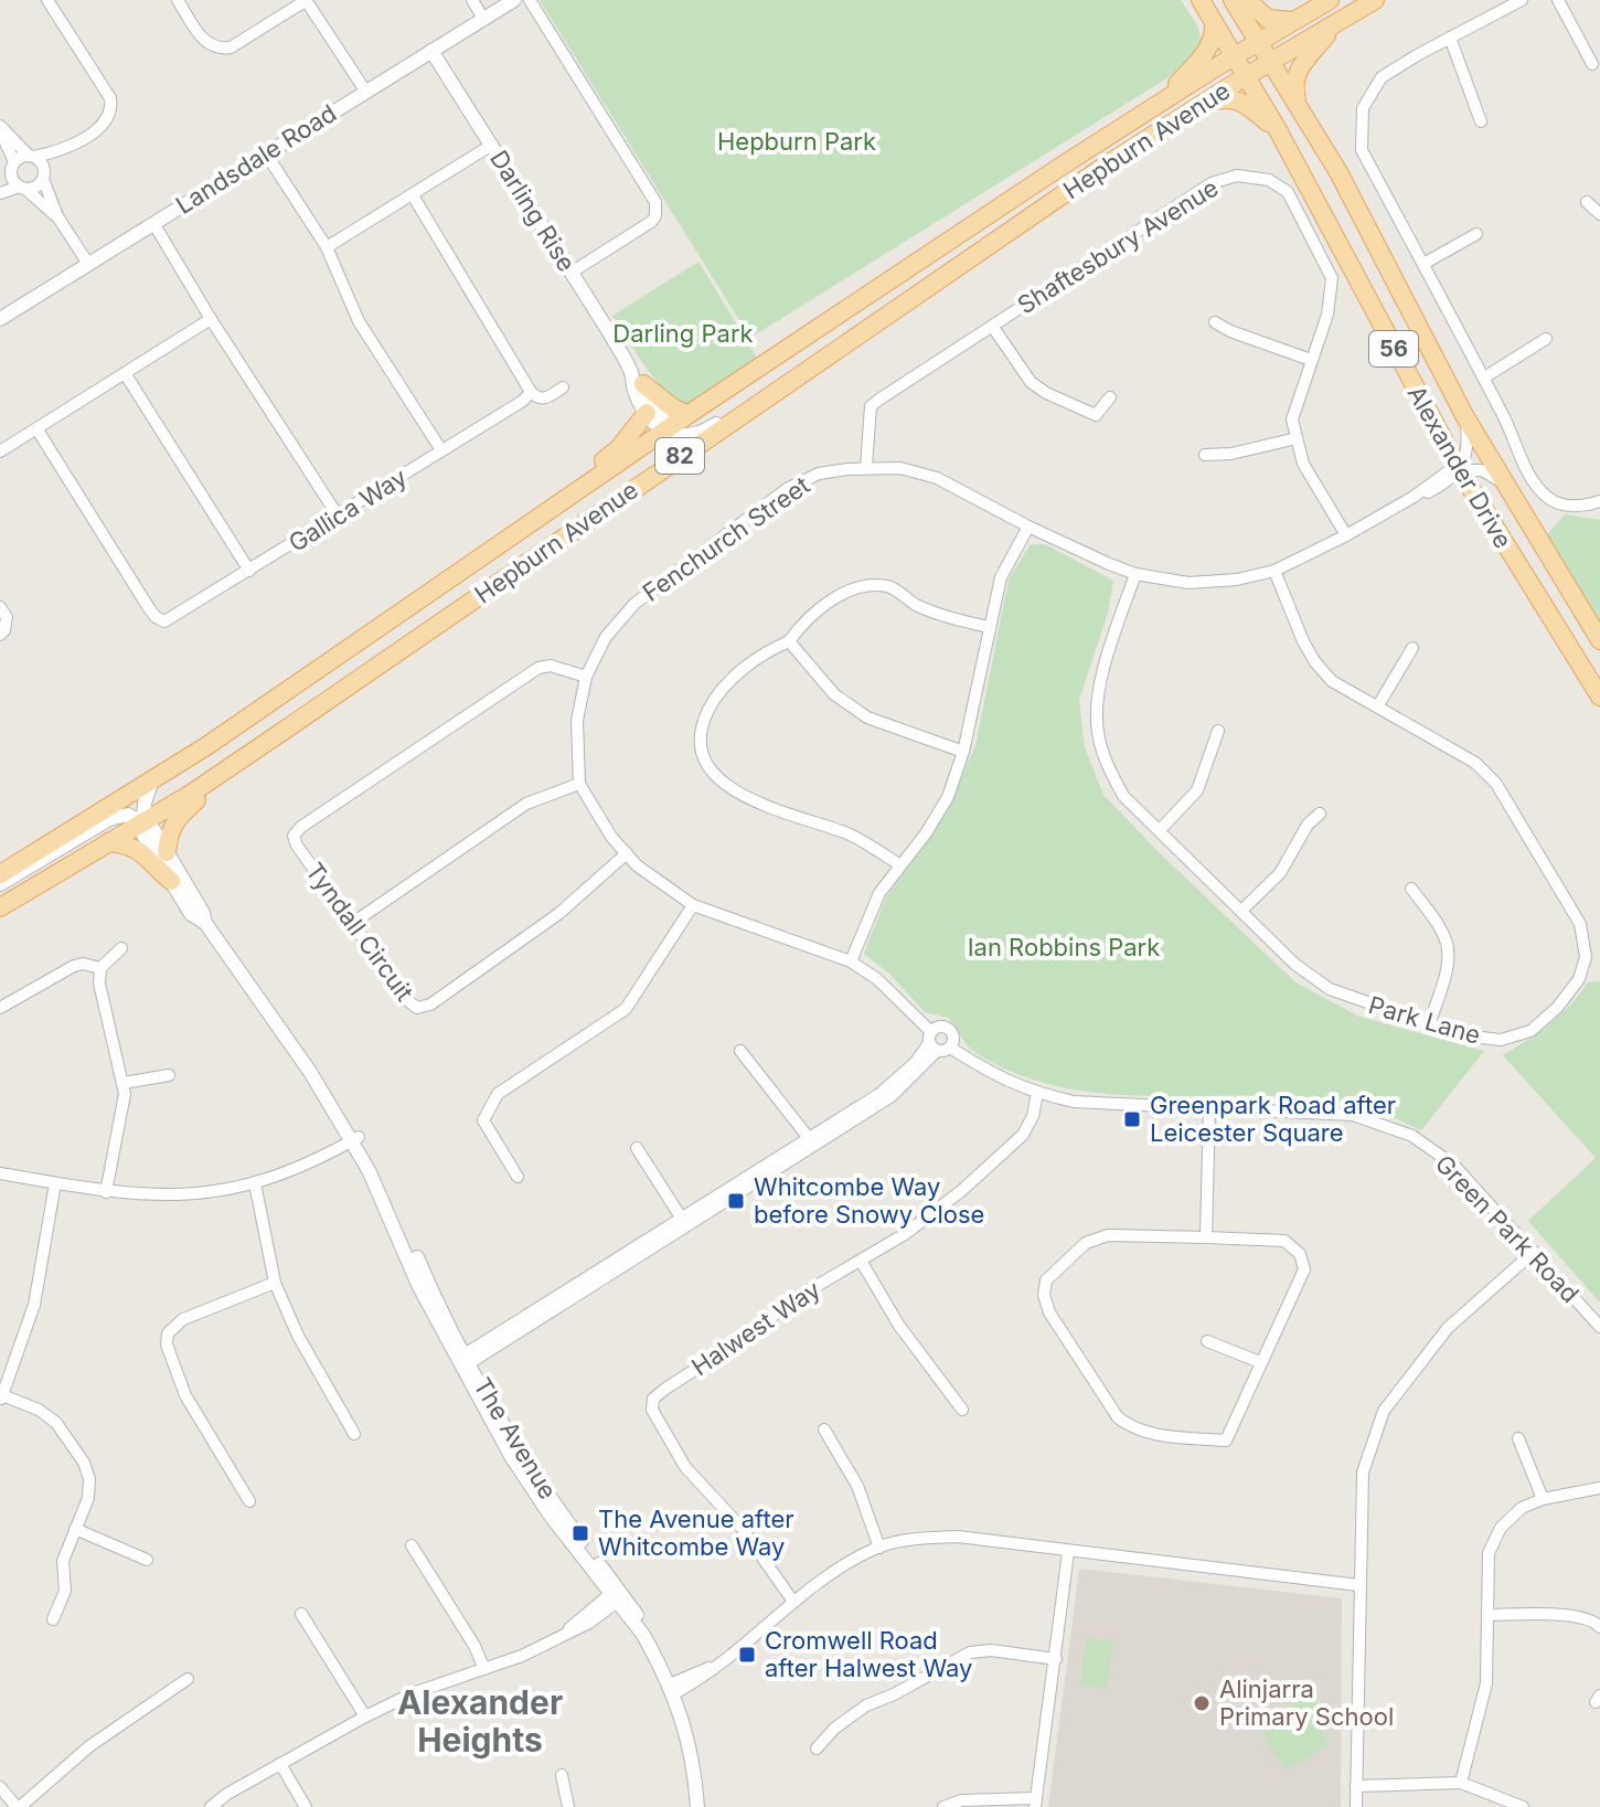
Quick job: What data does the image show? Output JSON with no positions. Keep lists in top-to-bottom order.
{
  "streets": {
    "main road": [
      "Hepburn Avenue",
      "56",
      "82",
      "Alexander Drive"
    ],
    "street": [
      "Landsdale Road",
      "Darling Rise",
      "Shaftesbury Avenue",
      "Gallica Way",
      "Fenchurch Street",
      "Tyndall Circuit",
      "Park Lane",
      "Green Park Road",
      "Halwest Way",
      "The Avenue"
    ]
  },
  "crossings": [
    ["Hepburn Avenue", "Darling Rise"],
    ["Hepburn Avenue", "Alexander Drive"],
    ["Hepburn Avenue", "The Avenue"],
    ["Landsdale Road", "Darling Rise"],
    ["Shaftesbury Avenue", "Fenchurch Street"],
    ["Alexander Drive", "Fenchurch Street"],
    ["Fenchurch Street", "Tyndall Circuit"],
    ["Fenchurch Street", "Park Lane"],
    ["Fenchurch Street", "Green Park Road"],
    ["Green Park Road", "Halwest Way"]
  ],
  "districts": ["Alexander Heights"],
  "parks": ["Hepburn Park", "Darling Park", "Ian Robbins Park"],
  "places": {
    "transit": [
      "Greenpark Road after Leicester Square",
      "Whitcombe Way before Snowy Close",
      "The Avenue after Whitcombe Way",
      "Cromwell Road after Halwest Way"
    ],
    "other": ["Alinjarra Primary School"]
  }
}
